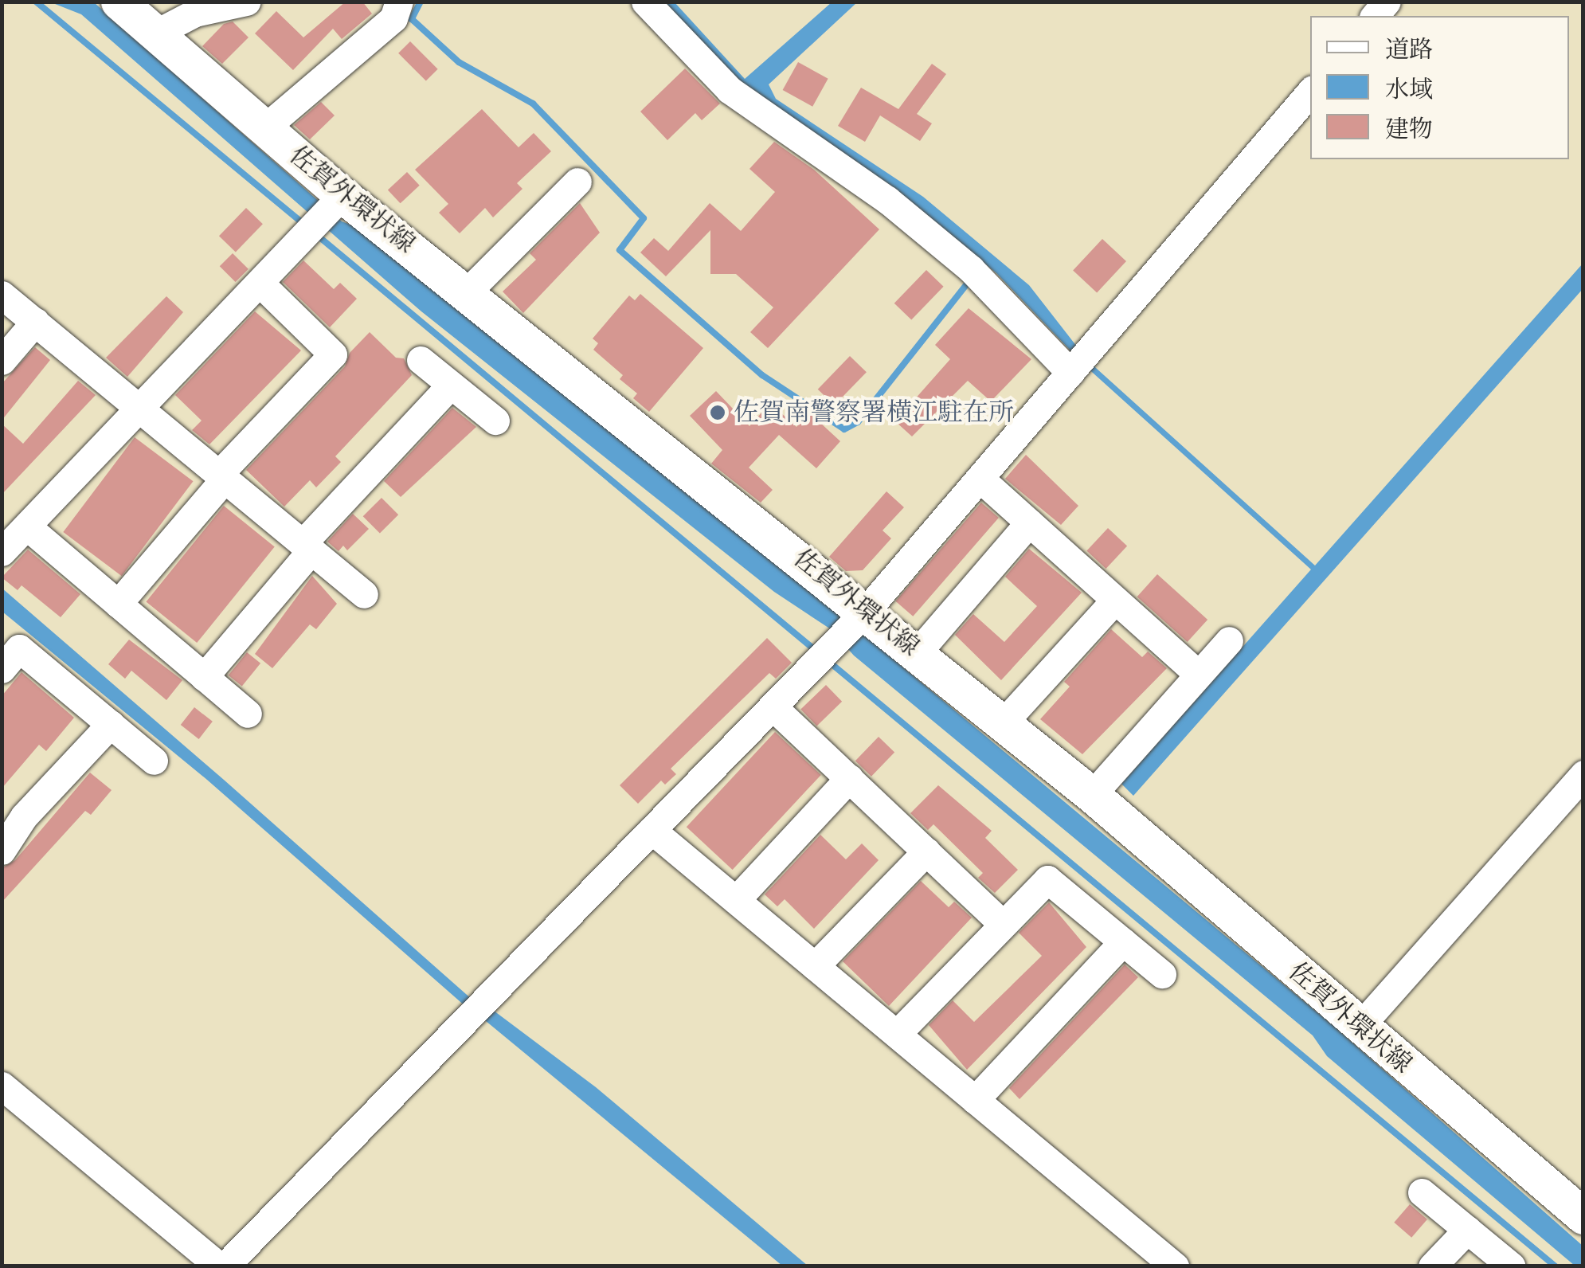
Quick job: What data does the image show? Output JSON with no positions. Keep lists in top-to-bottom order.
{
  "streets": {
    "main road": ["佐賀外環状線"]
  },
  "places": ["佐賀南警察署横江駐在所"],
  "legend": ["道路", "水域", "建物"]
}
